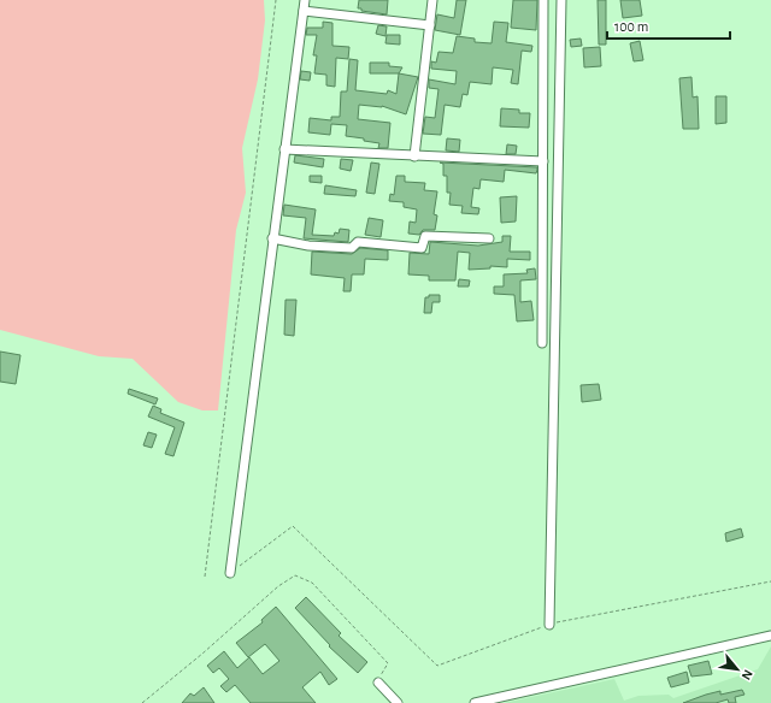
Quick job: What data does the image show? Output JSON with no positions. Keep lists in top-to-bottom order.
{
  "scale_bar": "100 m",
  "north": "bottom right"
}
